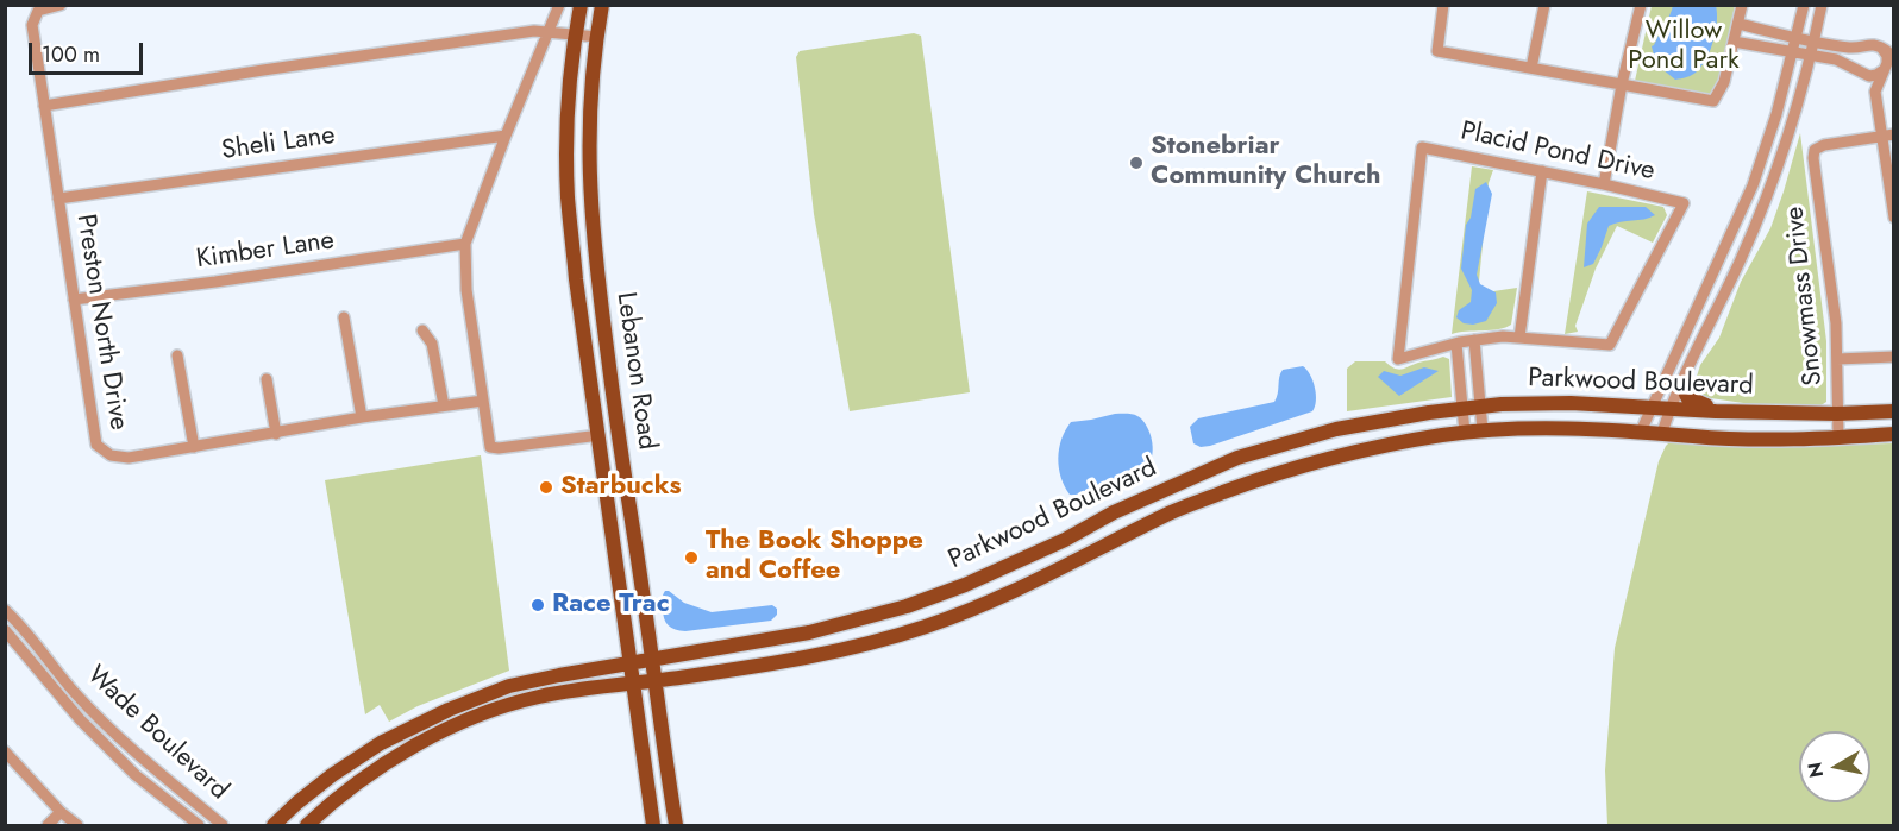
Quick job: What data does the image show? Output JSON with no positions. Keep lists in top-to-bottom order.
{
  "streets": {
    "main road": ["Lebanon Road", "Parkwood Boulevard"],
    "street": [
      "Sheli Lane",
      "Placid Pond Drive",
      "Kimber Lane",
      "Snowmass Drive",
      "Preston North Drive",
      "Wade Boulevard"
    ]
  },
  "crossings": [
    ["Sheli Lane", "Preston North Drive"],
    ["Kimber Lane", "Preston North Drive"],
    ["Snowmass Drive", "Parkwood Boulevard"],
    ["Lebanon Road", "Parkwood Boulevard"]
  ],
  "parks": ["Willow Pond Park"],
  "places": [
    "Stonebriar Community Church",
    "Starbucks",
    "The Book Shoppe and Coffee",
    "Race Trac"
  ],
  "scale_bar": "100 m",
  "north": "left"
}
